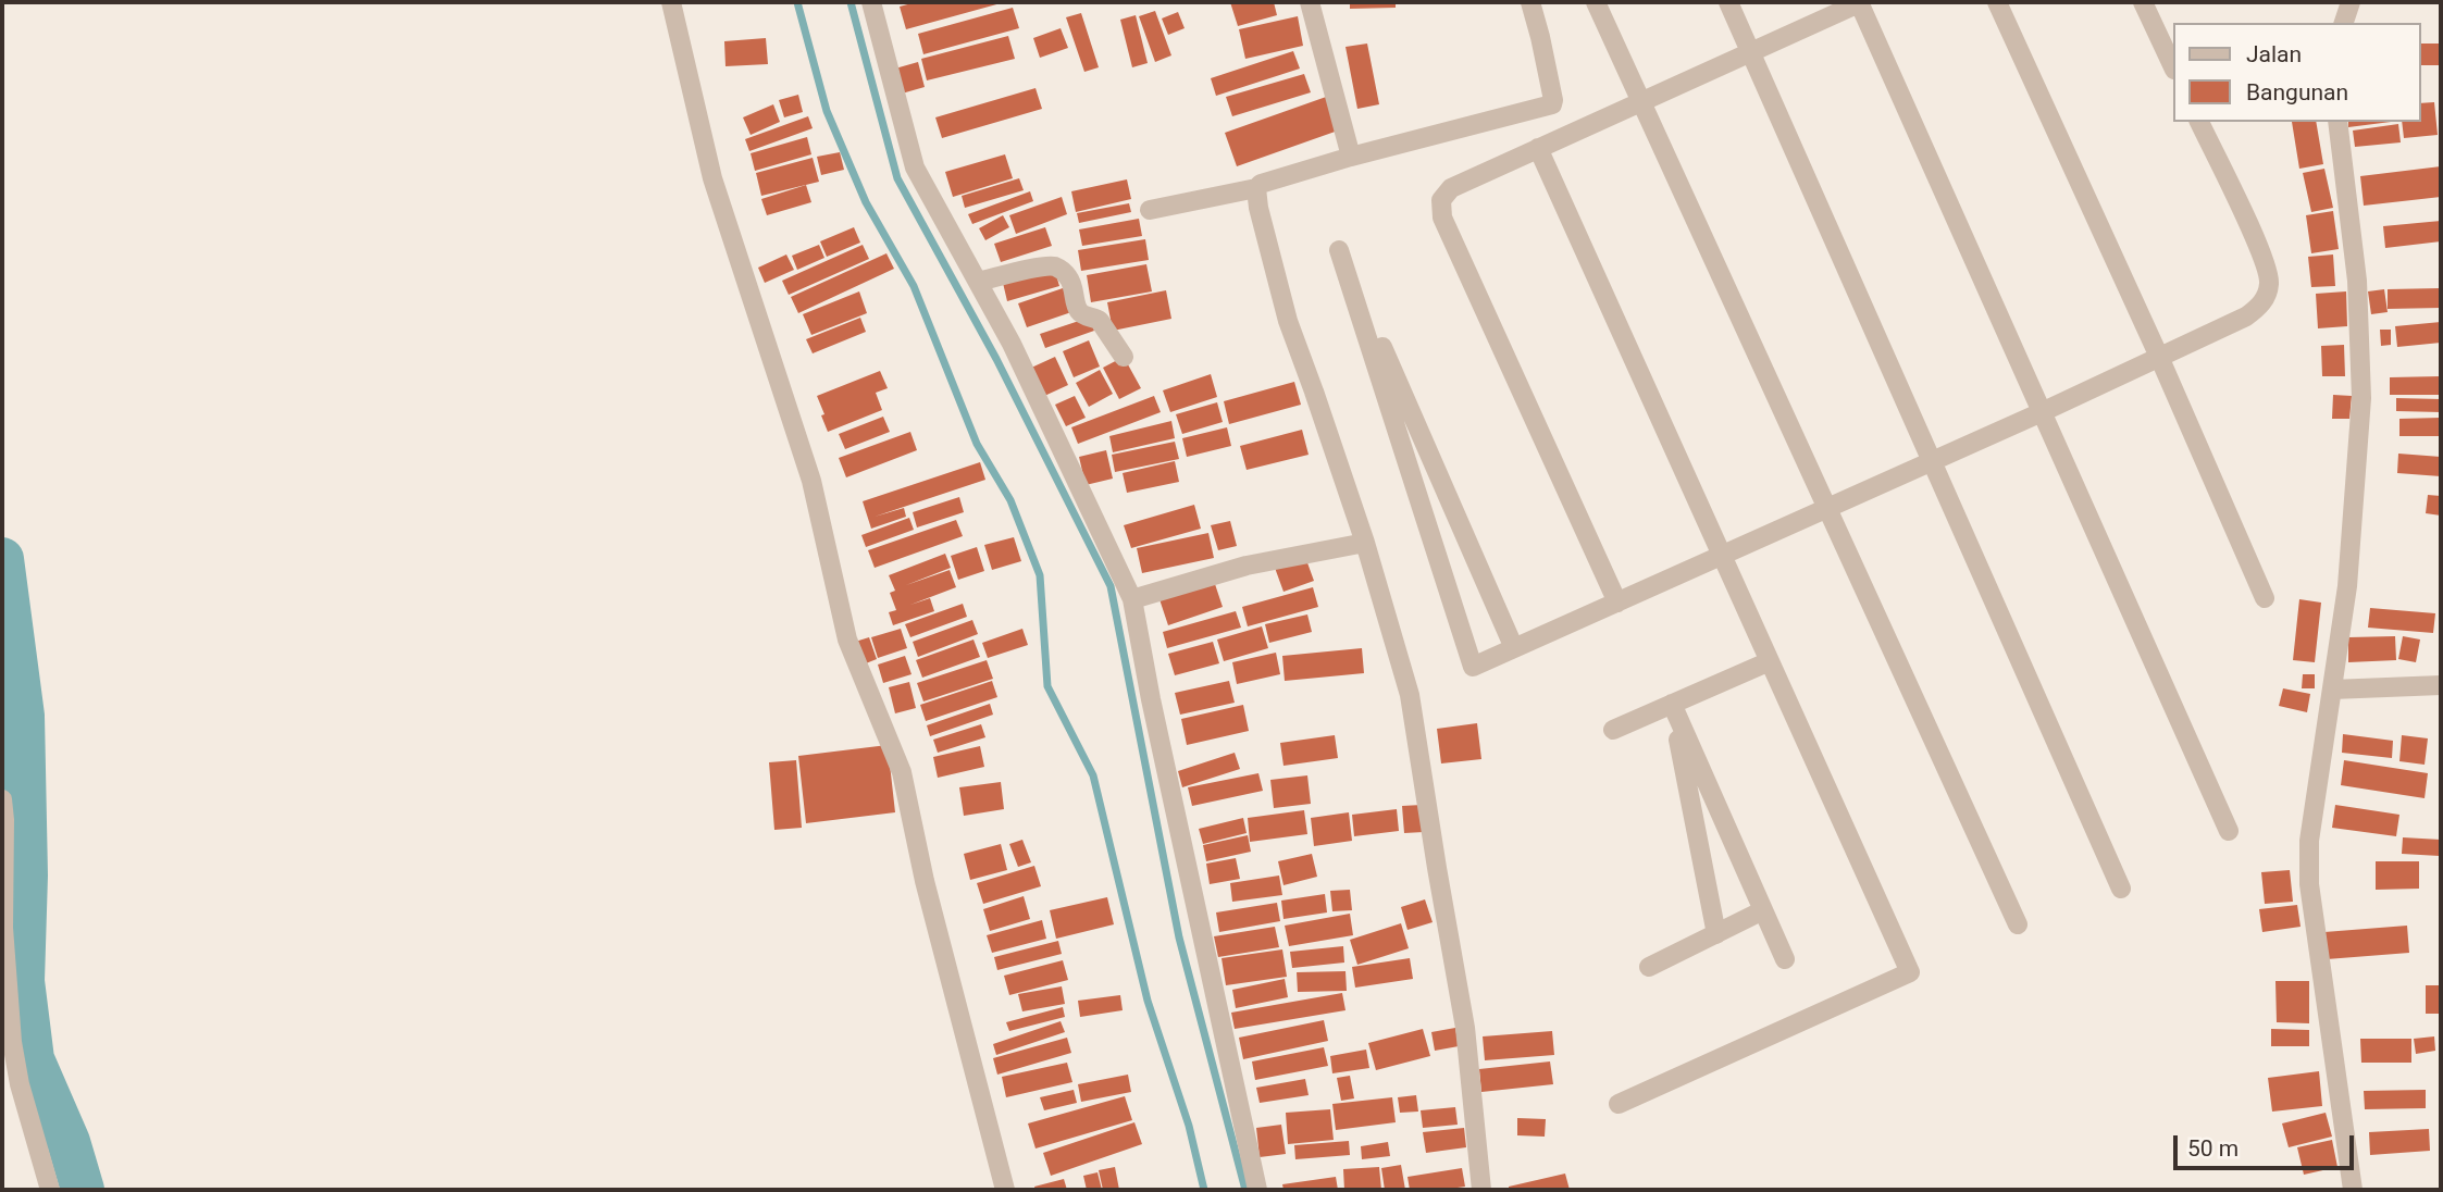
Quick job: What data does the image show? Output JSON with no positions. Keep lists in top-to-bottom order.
{
  "legend": ["Jalan", "Bangunan"],
  "scale_bar": "50 m"
}
